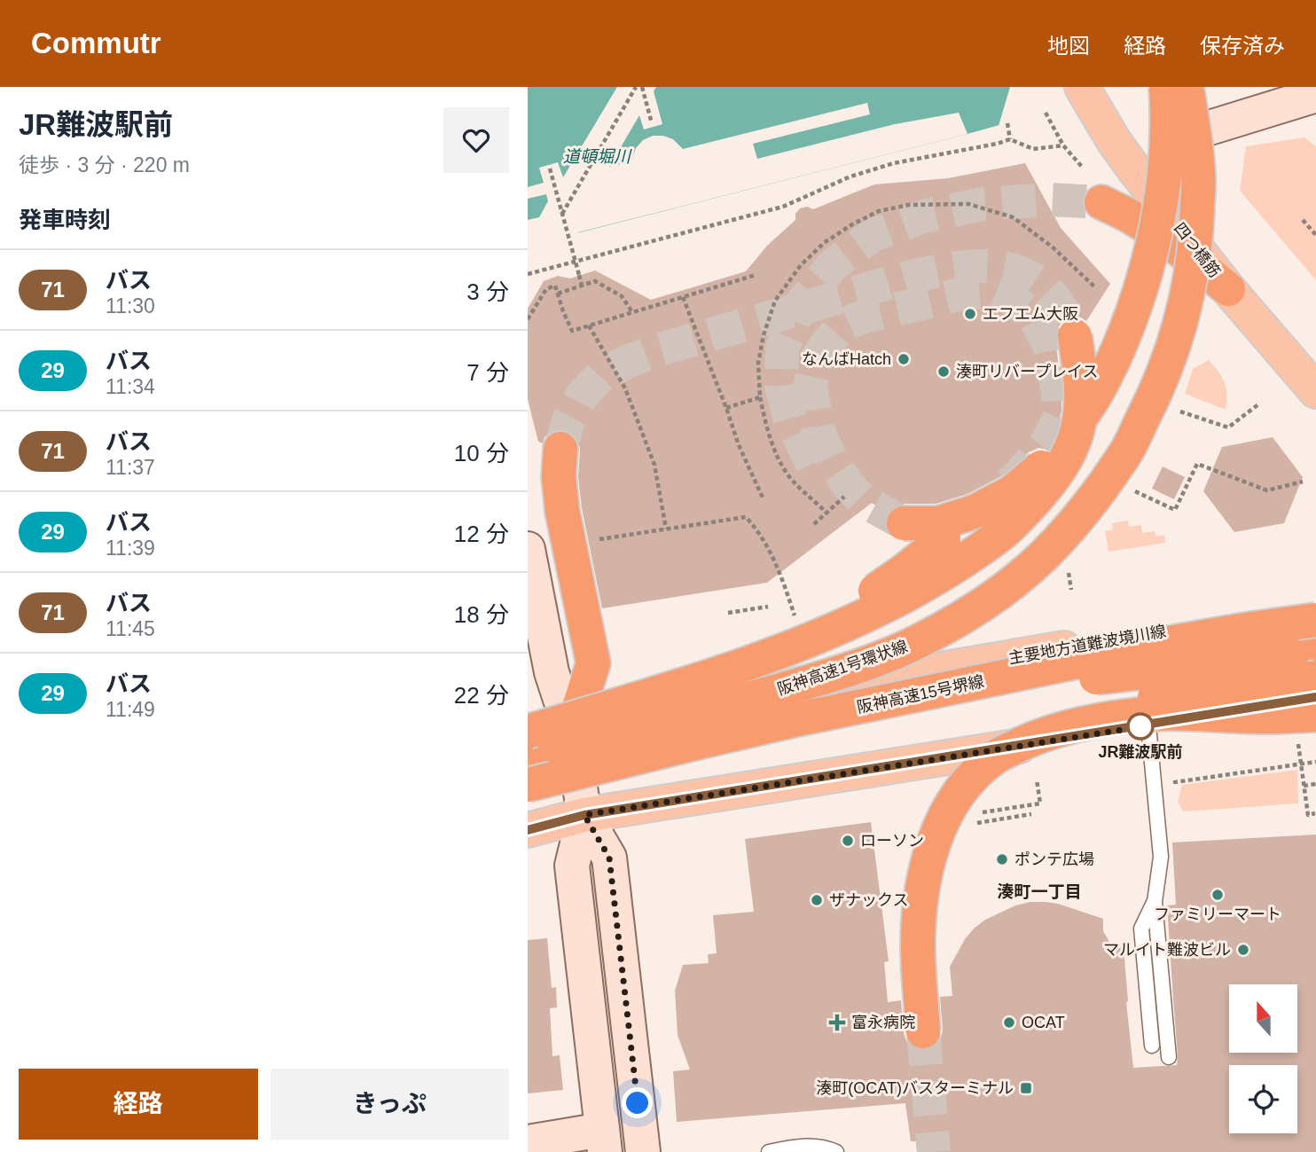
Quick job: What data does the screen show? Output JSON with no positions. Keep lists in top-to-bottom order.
{
  "streets": {
    "highway": ["阪神高速1号環状線", "阪神高速15号堺線"],
    "main road": ["四つ橋筋", "主要地方道難波境川線"]
  },
  "crossings": [
    ["主要地方道難波境川線", "阪神高速1号環状線"]
  ],
  "districts": ["湊町一丁目"],
  "water": ["道頓堀川"],
  "places": {
    "other": [
      "エフエム大阪",
      "なんばHatch",
      "湊町リバープレイス",
      "JR難波駅前",
      "ローソン",
      "ポンテ広場",
      "ファミリーマート",
      "ザナックス",
      "マルイト難波ビル",
      "OCAT"
    ],
    "health": ["富永病院"],
    "transit": ["湊町(OCAT)バスターミナル"]
  },
  "lines": ["bus line 71"],
  "north": "top",
  "page": {
    "header": "Commutr",
    "nav": ["地図", "経路", "保存済み"],
    "heading": [
      ["JR難波駅前", "徒歩 · 3 分 · 220 m"],
      "発車時刻"
    ],
    "list": [
      {
        "mark": "71",
        "name": "バス",
        "note": "11:30",
        "value": "3 分"
      },
      {
        "mark": "29",
        "name": "バス",
        "note": "11:34",
        "value": "7 分"
      },
      {
        "mark": "71",
        "name": "バス",
        "note": "11:37",
        "value": "10 分"
      },
      {
        "mark": "29",
        "name": "バス",
        "note": "11:39",
        "value": "12 分"
      },
      {
        "mark": "71",
        "name": "バス",
        "note": "11:45",
        "value": "18 分"
      },
      {
        "mark": "29",
        "name": "バス",
        "note": "11:49",
        "value": "22 分"
      }
    ],
    "buttons": ["経路", "きっぷ"]
  }
}
